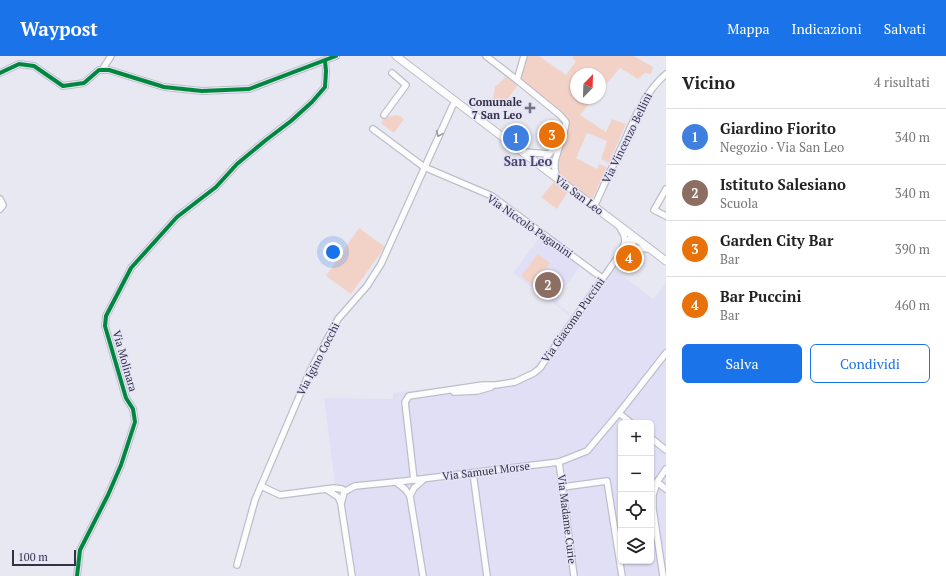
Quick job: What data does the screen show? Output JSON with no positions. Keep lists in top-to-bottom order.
{
  "streets": {
    "main road": ["Via San Leo"],
    "street": [
      "Via Vincenzo Bellini",
      "Via Niccolò Paganini",
      "Via Giacomo Puccini",
      "Via Igino Cocchi",
      "Via Molinara",
      "Via Samuel Morse",
      "Via Madame Curie"
    ]
  },
  "crossings": [
    ["Via Vincenzo Bellini", "Via San Leo"],
    ["Via San Leo", "Via Igino Cocchi"],
    ["Via Niccolò Paganini", "Via Giacomo Puccini"],
    ["Via Niccolò Paganini", "Via Igino Cocchi"],
    ["Via Giacomo Puccini", "Via Samuel Morse"],
    ["Via Samuel Morse", "Via Madame Curie"]
  ],
  "districts": ["San Leo"],
  "places": {
    "health": ["Comunale 7 San Leo"]
  },
  "scale_bar": "100 m",
  "north": "top right",
  "page": {
    "header": "Waypost",
    "nav": ["Mappa", "Indicazioni", "Salvati"],
    "heading": ["Vicino", "4 risultati"],
    "list": [
      {
        "mark": "1",
        "name": "Giardino Fiorito",
        "note": "Negozio · Via San Leo",
        "value": "340 m"
      },
      {
        "mark": "2",
        "name": "Istituto Salesiano",
        "note": "Scuola",
        "value": "340 m"
      },
      {
        "mark": "3",
        "name": "Garden City Bar",
        "note": "Bar",
        "value": "390 m"
      },
      {
        "mark": "4",
        "name": "Bar Puccini",
        "note": "Bar",
        "value": "460 m"
      }
    ],
    "pins": [
      "3",
      "1",
      "4",
      "2"
    ],
    "buttons": ["Salva", "Condividi"],
    "map_buttons": ["+", "−"],
    "scale": "100 m"
  }
}
